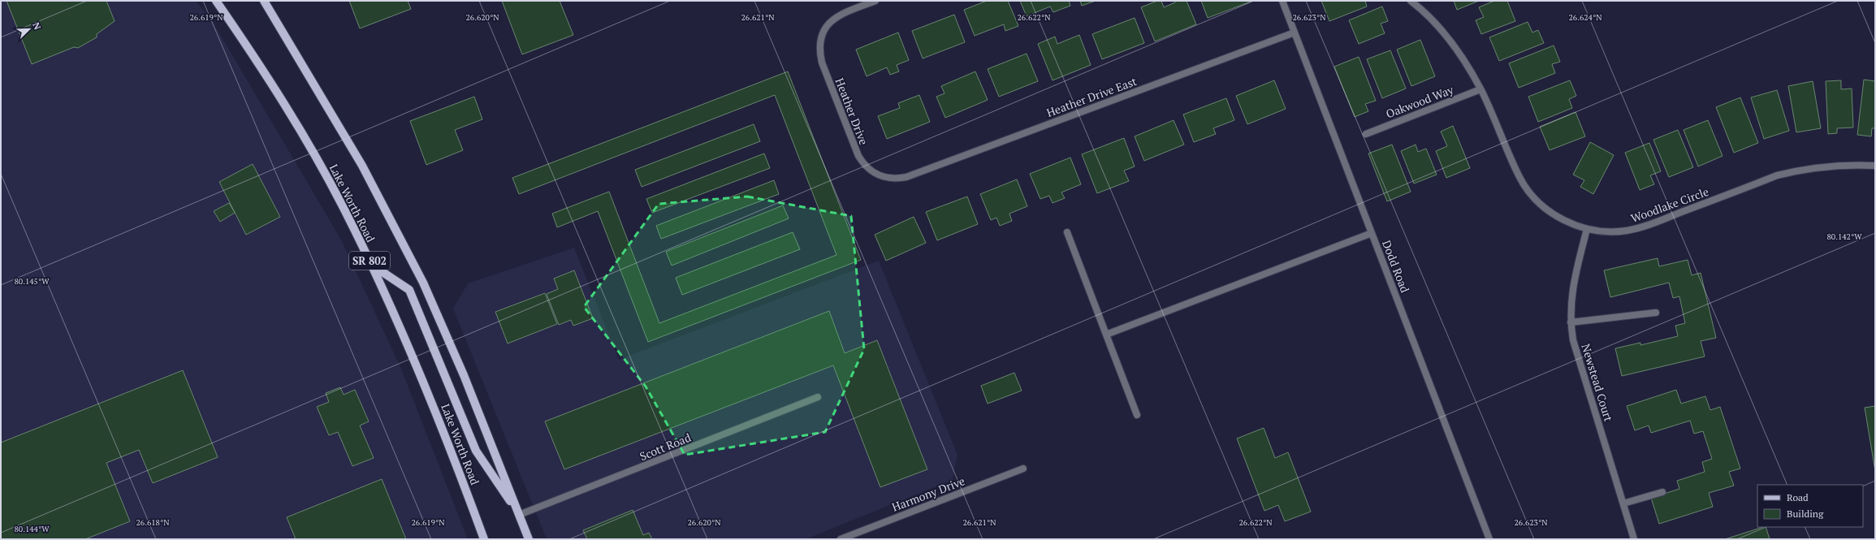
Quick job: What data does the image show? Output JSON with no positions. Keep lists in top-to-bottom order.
{
  "streets": {
    "main road": ["Lake Worth Road", "SR 802"],
    "street": [
      "Heather Drive East",
      "Oakwood Way",
      "Heather Drive",
      "Woodlake Circle",
      "Dodd Road",
      "Newstead Court",
      "Scott Road",
      "Harmony Drive"
    ]
  },
  "crossings": [
    ["Heather Drive East", "Heather Drive"],
    ["Heather Drive East", "Dodd Road"],
    ["Oakwood Way", "Woodlake Circle"],
    ["Woodlake Circle", "Newstead Court"],
    ["SR 802", "Scott Road"]
  ],
  "legend": ["Road", "Building"],
  "north": "top right",
  "coordinates": [
    "26.619°N",
    "26.620°N",
    "26.621°N",
    "26.622°N",
    "26.623°N",
    "26.624°N",
    "80.142°W",
    "80.145°W",
    "26.618°N",
    "80.144°W"
  ]
}
